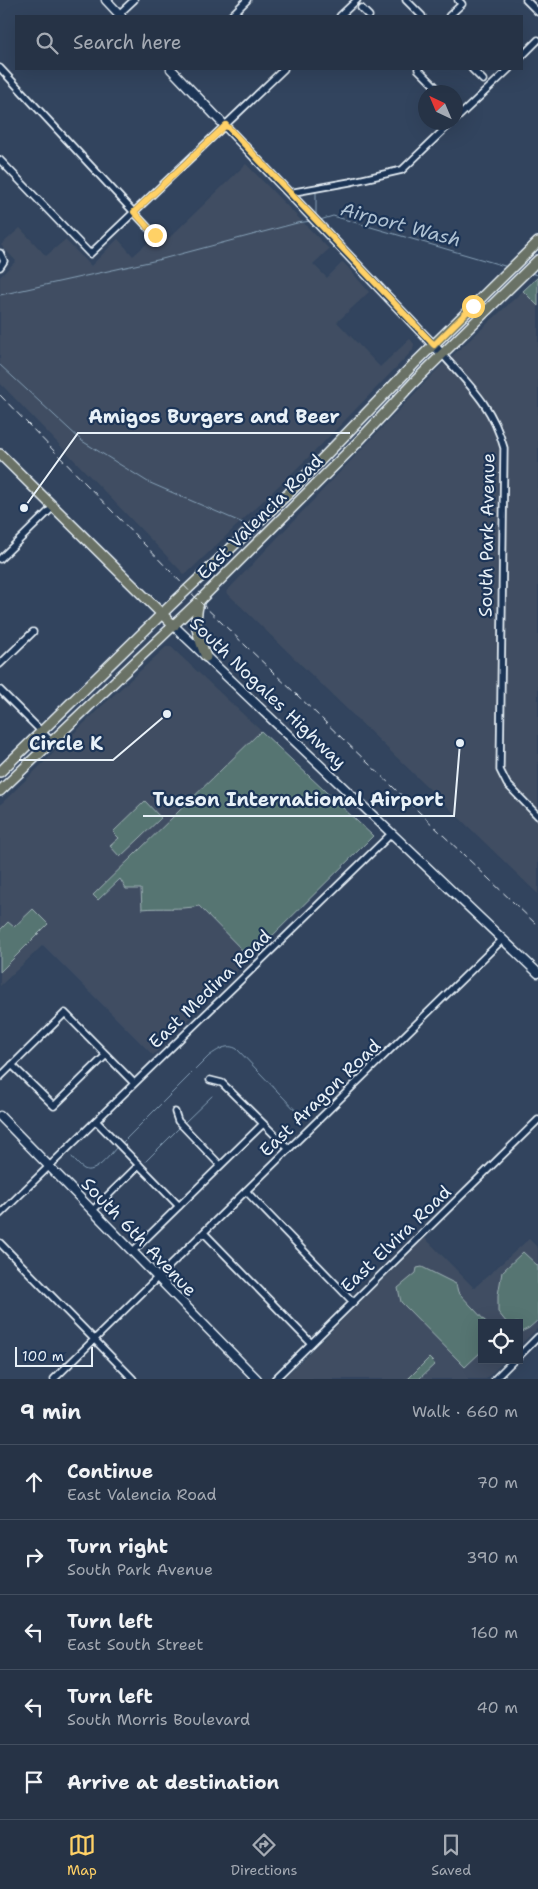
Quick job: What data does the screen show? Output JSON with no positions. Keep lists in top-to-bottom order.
{
  "streets": {
    "main road": [
      "East Valencia Road",
      "South Park Avenue",
      "South Nogales Highway",
      "South 6th Avenue"
    ],
    "street": ["East Medina Road", "East Aragon Road", "East Elvira Road"]
  },
  "crossings": [
    ["East Valencia Road", "South Park Avenue"],
    ["East Valencia Road", "South Nogales Highway"],
    ["South Nogales Highway", "East Medina Road"],
    ["South Nogales Highway", "East Aragon Road"],
    ["East Medina Road", "South 6th Avenue"],
    ["East Aragon Road", "South 6th Avenue"]
  ],
  "water": ["Airport Wash"],
  "places": ["Amigos Burgers and Beer", "Circle K", "Tucson International Airport"],
  "scale_bar": "100 m",
  "north": "top left",
  "page": {
    "search": "Search here",
    "scale": "100 m",
    "heading": ["9 min", "Walk · 660 m"],
    "list": [
      ["Continue", "East Valencia Road", "70 m"],
      ["Turn right", "South Park Avenue", "390 m"],
      ["Turn left", "East South Street", "160 m"],
      ["Turn left", "South Morris Boulevard", "40 m"],
      "Arrive at destination"
    ],
    "nav": ["Map", "Directions", "Saved"]
  }
}
